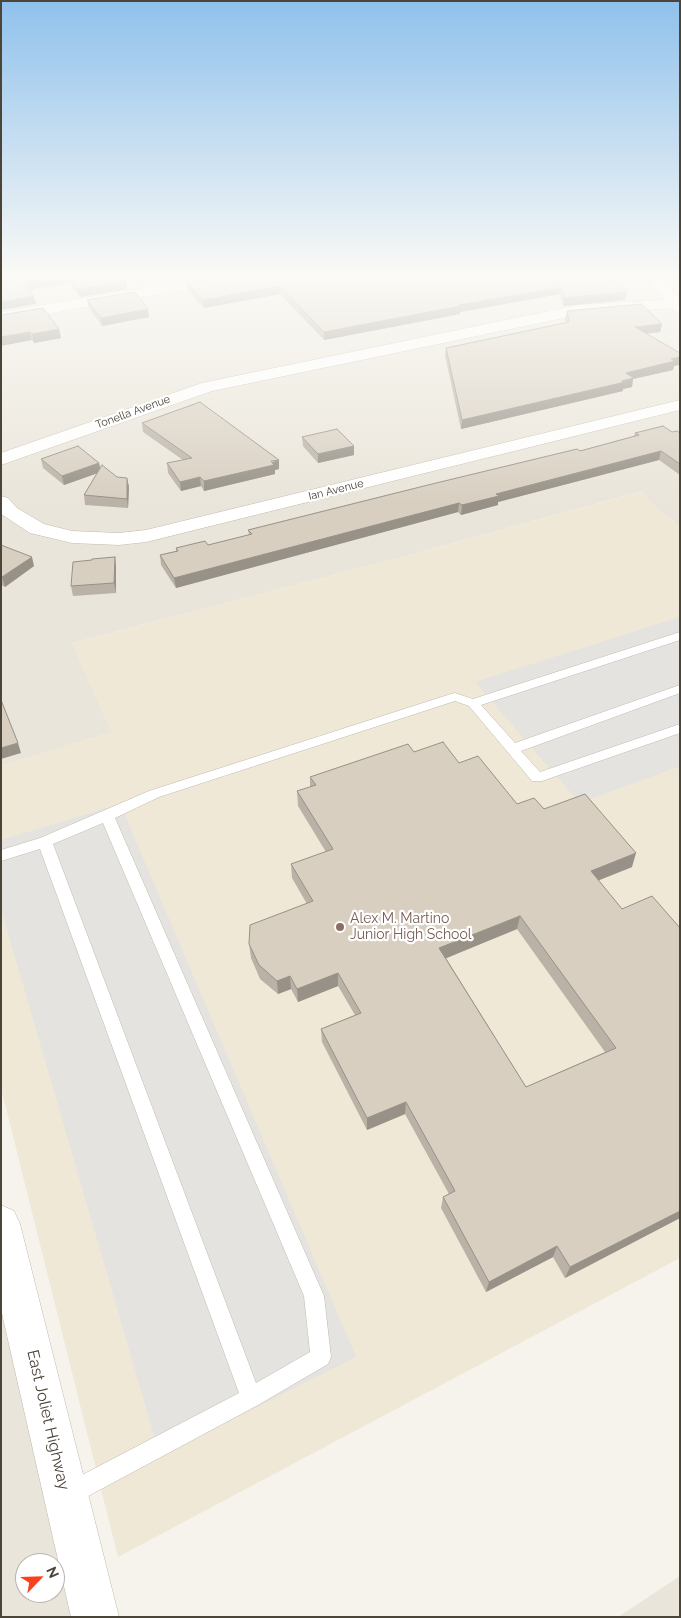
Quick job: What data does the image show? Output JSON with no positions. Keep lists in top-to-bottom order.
{
  "streets": {
    "street": ["Tonella Avenue", "Ian Avenue", "East Joliet Highway"]
  },
  "places": ["Alex M. Martino Junior High School"],
  "north": "top right"
}
